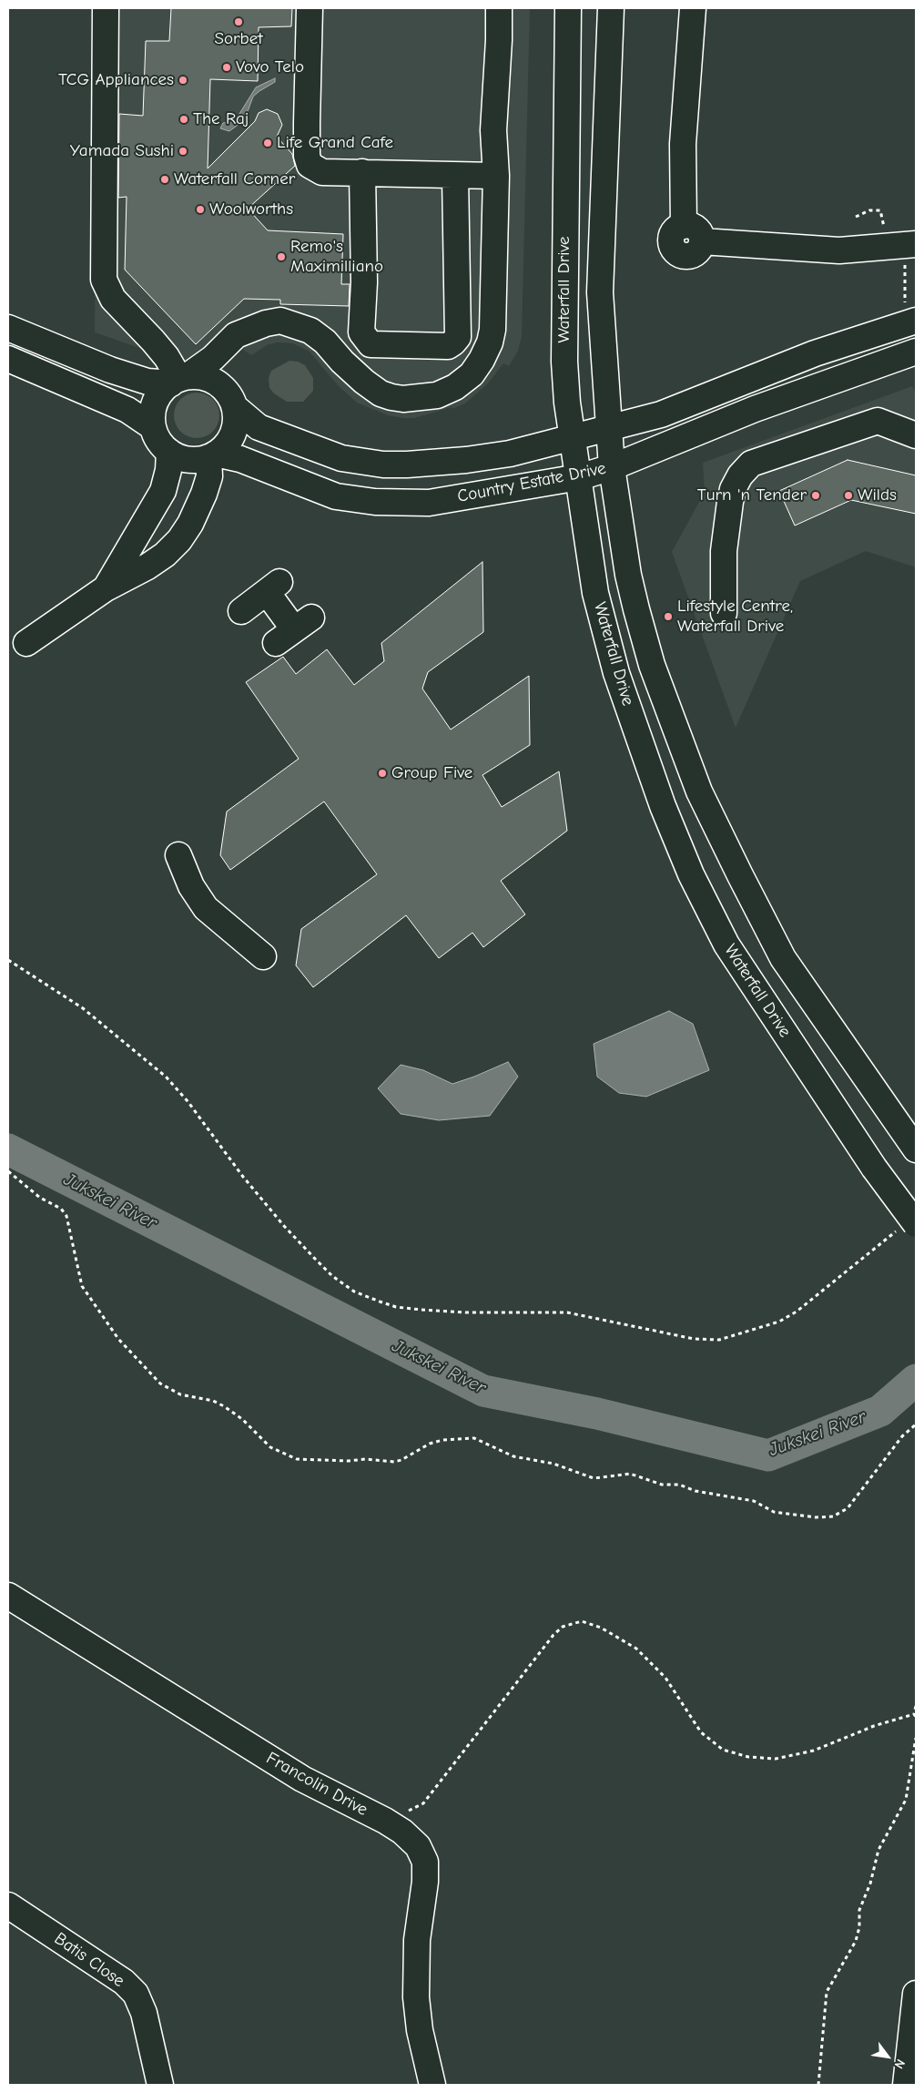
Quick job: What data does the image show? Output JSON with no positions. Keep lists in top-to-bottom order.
{
  "streets": {
    "street": [
      "Waterfall Drive",
      "Country Estate Drive",
      "Francolin Drive",
      "Batis Close"
    ]
  },
  "crossings": [
    ["Waterfall Drive", "Country Estate Drive"]
  ],
  "water": ["Jukskei River"],
  "places": [
    "Sorbet",
    "Vovo Telo",
    "TCG Appliances",
    "The Raj",
    "Life Grand Cafe",
    "Yamada Sushi",
    "Waterfall Corner",
    "Woolworths",
    "Remo's Maximilliano",
    "Turn 'n Tender",
    "Wilds",
    "Lifestyle Centre, Waterfall Drive",
    "Group Five"
  ],
  "north": "bottom right"
}
